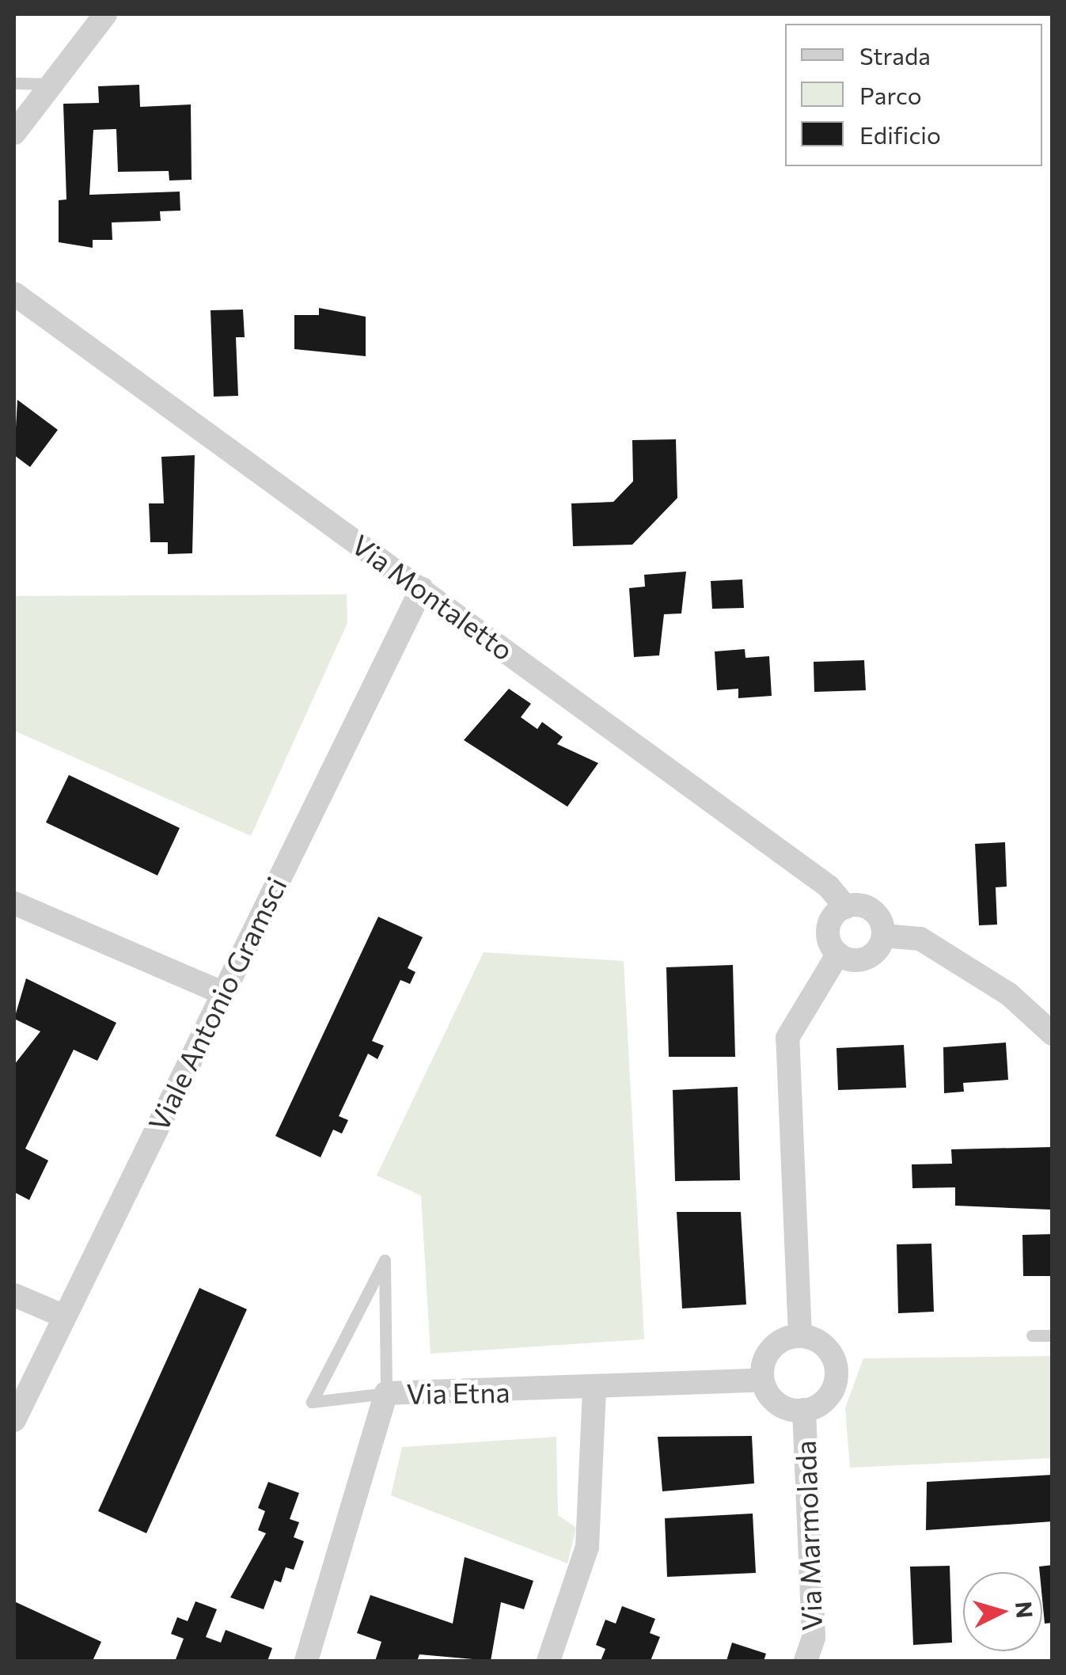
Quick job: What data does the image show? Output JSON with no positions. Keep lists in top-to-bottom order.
{
  "streets": {
    "street": [
      "Via Montaletto",
      "Viale Antonio Gramsci",
      "Via Etna",
      "Via Marmolada"
    ]
  },
  "crossings": [
    ["Via Montaletto", "Viale Antonio Gramsci"],
    ["Via Etna", "Via Marmolada"]
  ],
  "legend": ["Strada", "Parco", "Edificio"],
  "north": "right"
}
